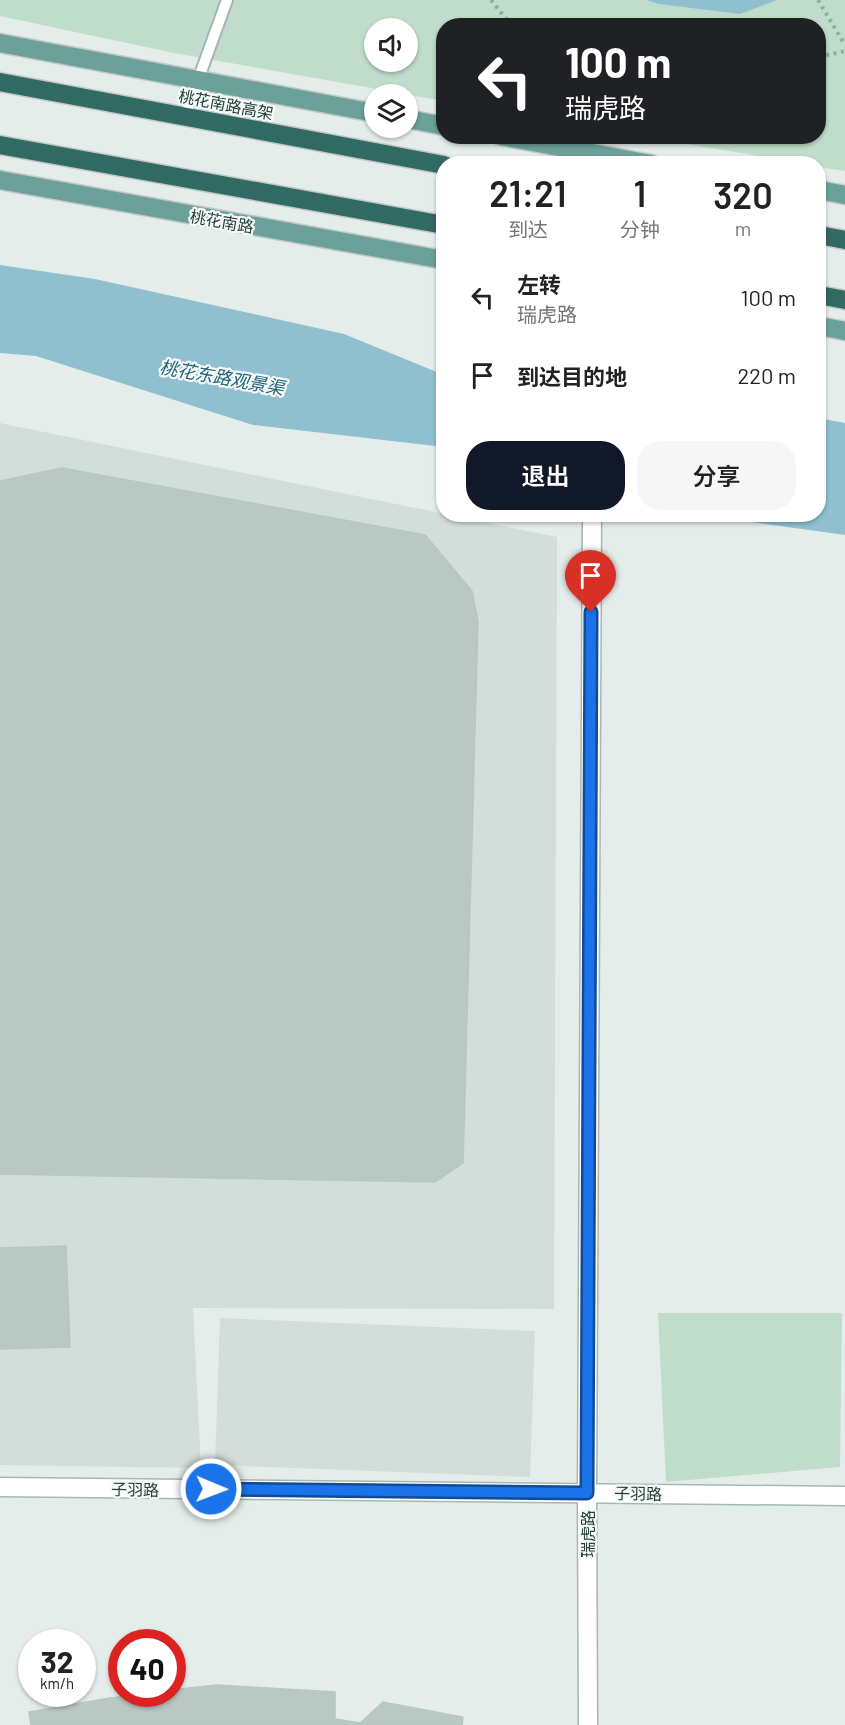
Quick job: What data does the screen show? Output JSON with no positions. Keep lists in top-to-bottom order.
{
  "streets": {
    "highway": ["桃花南路高架"],
    "main road": ["桃花南路"],
    "street": ["子羽路", "瑞虎路"]
  },
  "crossings": [
    ["子羽路", "瑞虎路"]
  ],
  "water": ["桃花东路观景渠"],
  "page": {
    "turn": ["100 m", "瑞虎路"],
    "eta": [
      "21:21",
      "到达",
      "1",
      "分钟",
      "320",
      "m"
    ],
    "list": [
      {
        "name": "左转",
        "note": "瑞虎路",
        "value": "100 m"
      },
      {
        "name": "到达目的地",
        "value": "220 m"
      }
    ],
    "buttons": ["退出", "分享"],
    "speed": "32 km/h",
    "limit": "40"
  }
}
